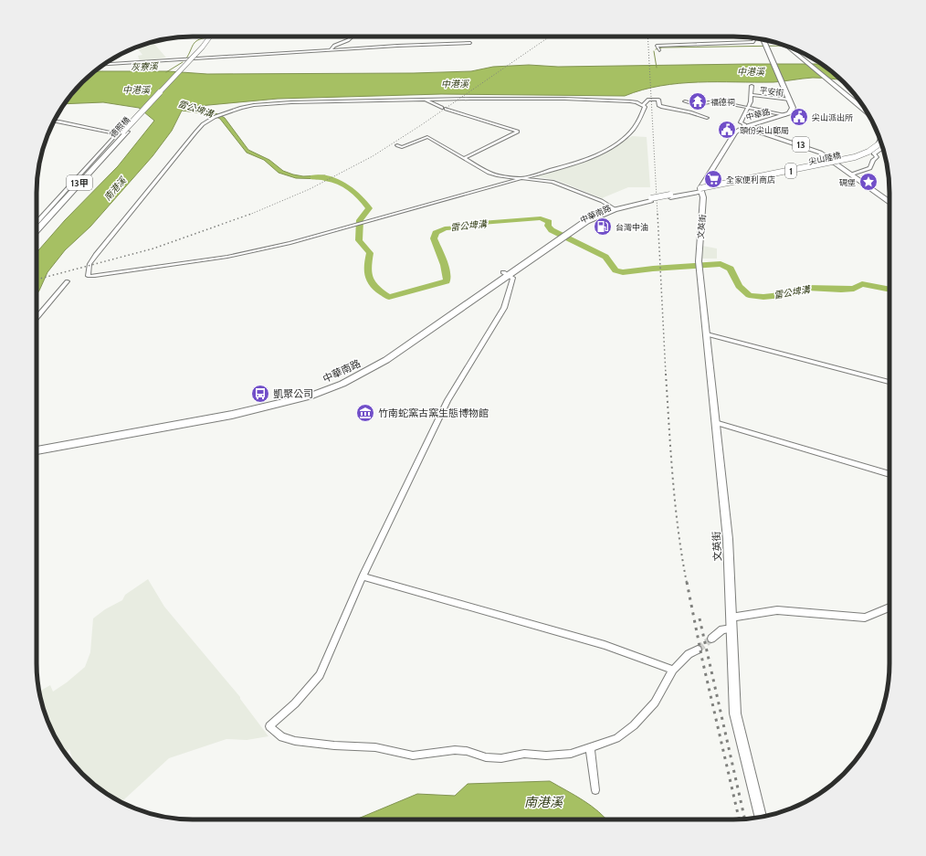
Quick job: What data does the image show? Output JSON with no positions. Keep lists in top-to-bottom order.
{
  "streets": {
    "main road": [
      "中華路",
      "德照橋",
      "13",
      "尖山陸橋",
      "1",
      "13甲",
      "中華南路"
    ],
    "street": ["平安街", "文英街"]
  },
  "crossings": [
    ["平安街", "中華路"],
    ["中華路", "13"],
    ["中華路", "尖山陸橋"],
    ["中華路", "中華南路"],
    ["中華路", "文英街"],
    ["尖山陸橋", "中華南路"],
    ["尖山陸橋", "文英街"],
    ["中華南路", "文英街"]
  ],
  "water": [
    "灰寮溪",
    "中港溪",
    "雷公埤溝",
    "南港溪"
  ],
  "places": {
    "temple": ["福德祠"],
    "public building": ["尖山派出所", "頭份尖山郵局"],
    "supermarket": ["全家便利商店"],
    "place": ["碉堡"],
    "fuel station": ["台灣中油"],
    "bus stop": ["凱聚公司"],
    "museum": ["竹南蛇窯古窯生態博物館"]
  }
}
